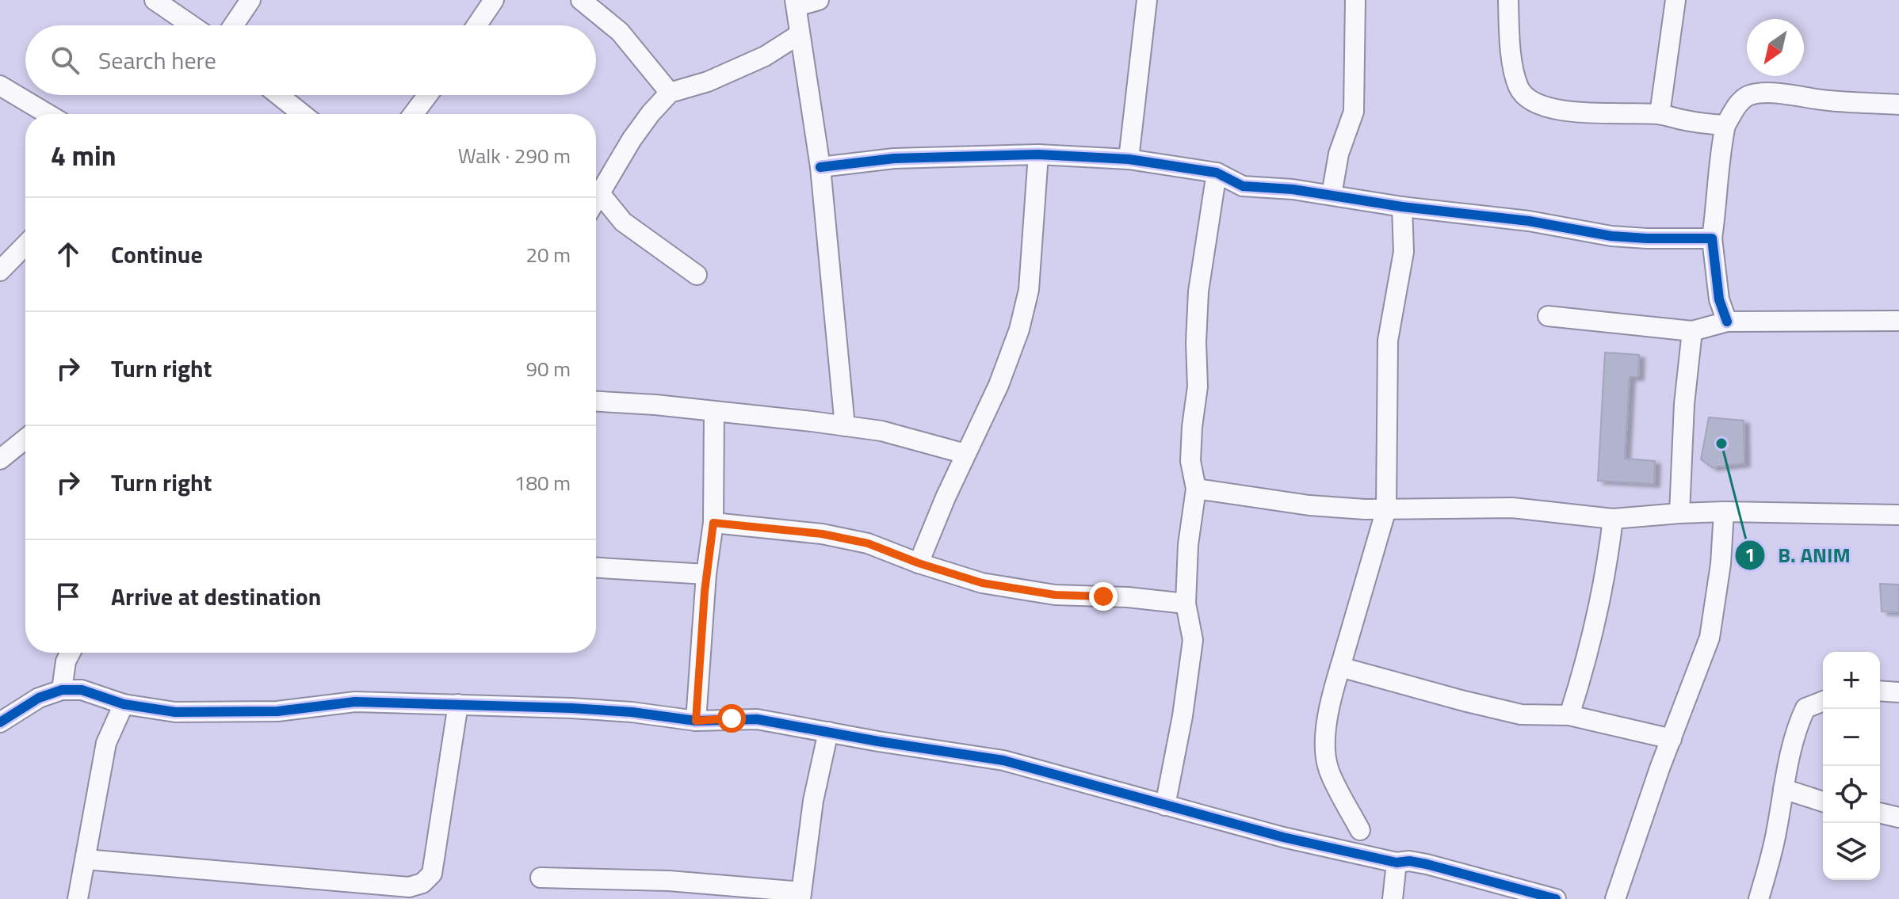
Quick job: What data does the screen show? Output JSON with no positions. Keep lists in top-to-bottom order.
{
  "places": ["B. ANIM"],
  "north": "bottom left",
  "page": {
    "search": "Search here",
    "heading": ["4 min", "Walk · 290 m"],
    "list": [
      ["Continue", "20 m"],
      ["Turn right", "90 m"],
      ["Turn right", "180 m"],
      "Arrive at destination"
    ],
    "map_buttons": ["+", "−"]
  }
}
